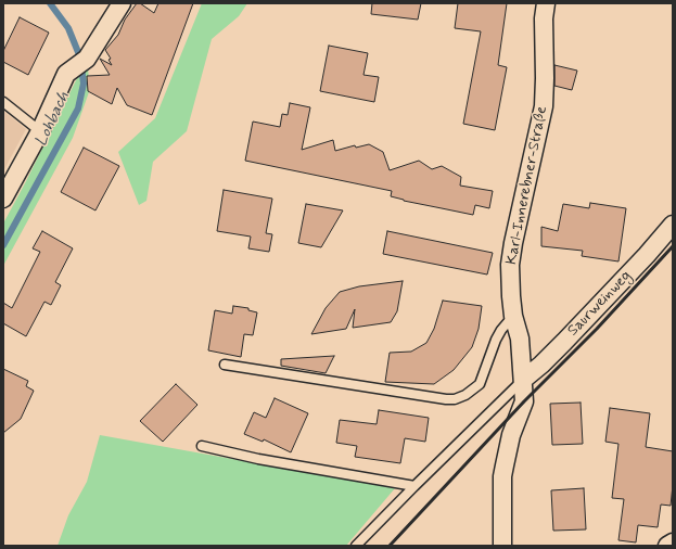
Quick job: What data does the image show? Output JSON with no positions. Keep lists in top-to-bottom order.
{
  "streets": {
    "street": ["Karl-Innerebner-Straße", "Saurweinweg"]
  },
  "crossings": [
    ["Karl-Innerebner-Straße", "Saurweinweg"]
  ],
  "water": ["Lohbach"]
}
